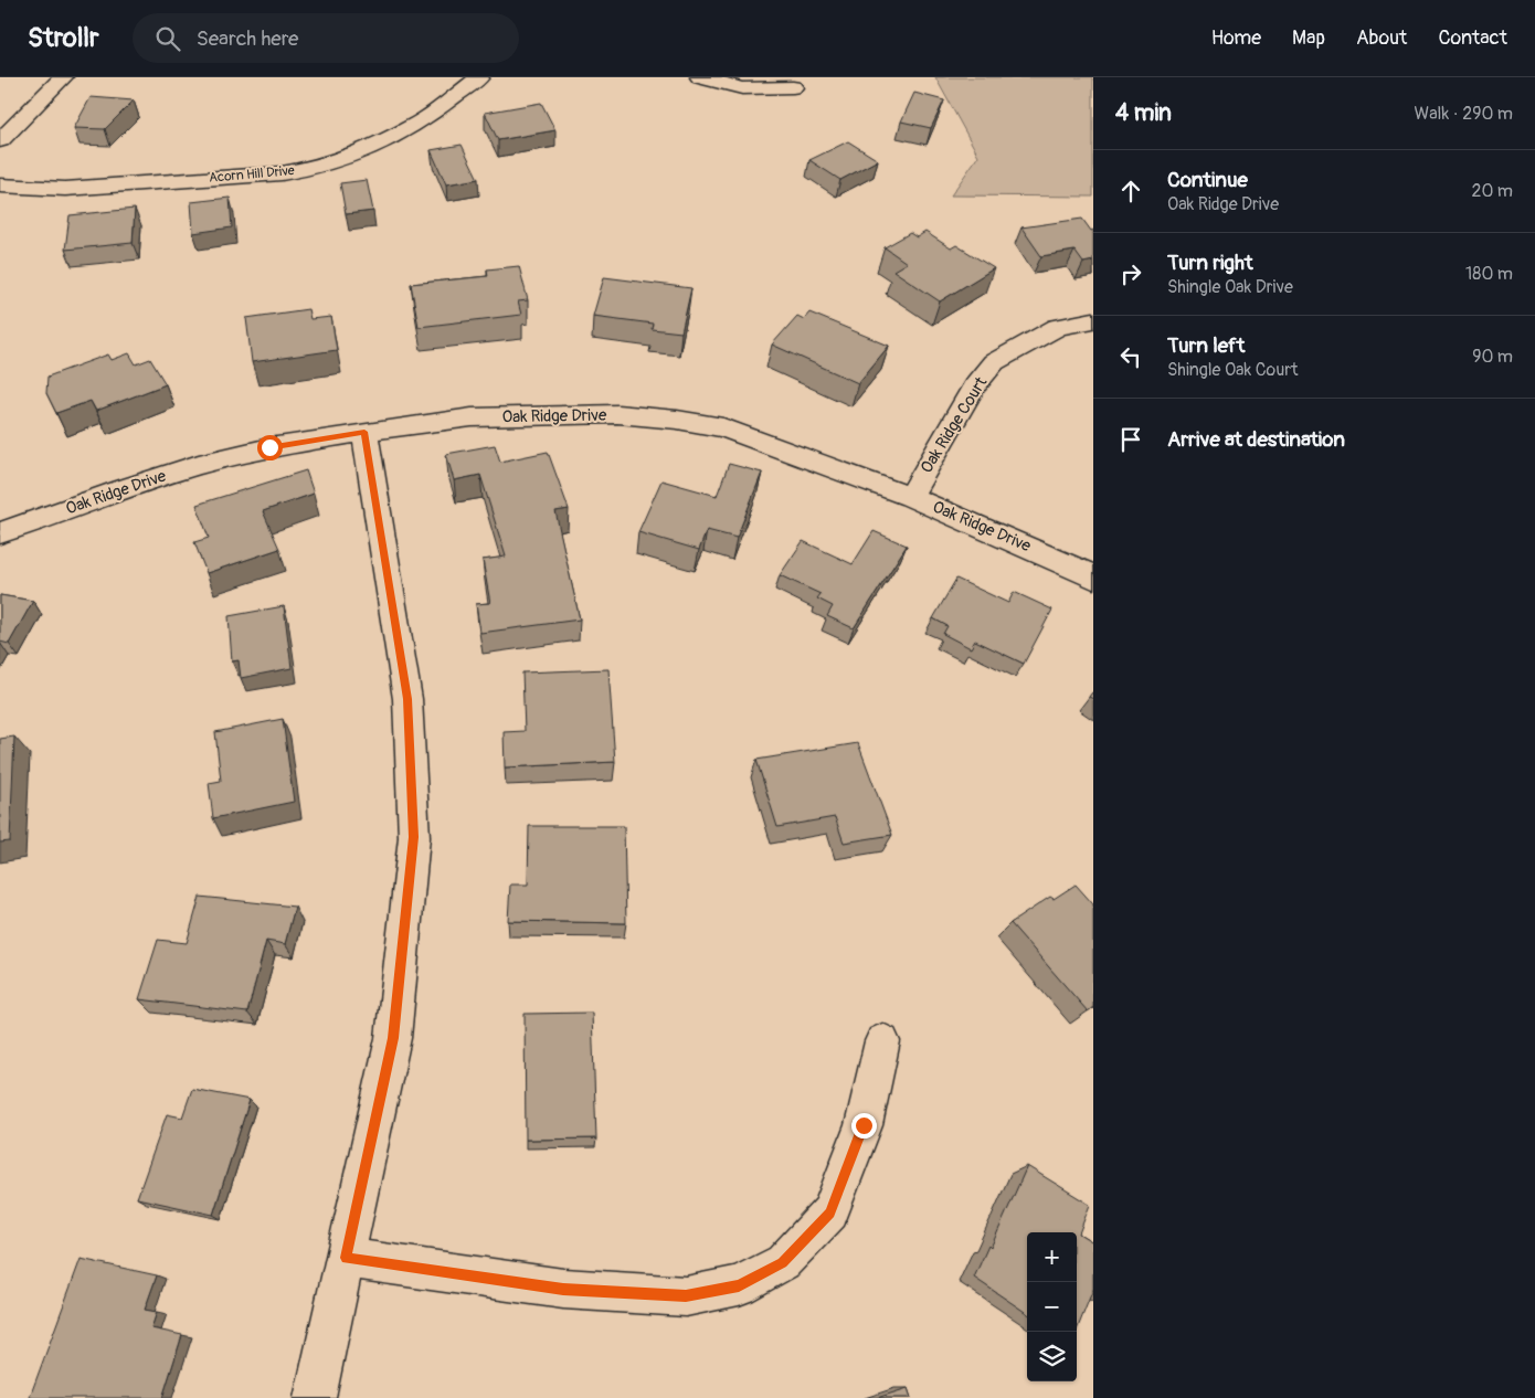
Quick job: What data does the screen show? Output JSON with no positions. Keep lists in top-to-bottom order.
{
  "streets": {
    "street": ["Acorn Hill Drive", "Oak Ridge Drive", "Oak Ridge Court"]
  },
  "crossings": [
    ["Oak Ridge Drive", "Oak Ridge Court"]
  ],
  "page": {
    "header": "Strollr",
    "search": "Search here",
    "nav": [
      "Home",
      "Map",
      "About",
      "Contact"
    ],
    "heading": ["4 min", "Walk · 290 m"],
    "list": [
      ["Continue", "Oak Ridge Drive", "20 m"],
      ["Turn right", "Shingle Oak Drive", "180 m"],
      ["Turn left", "Shingle Oak Court", "90 m"],
      "Arrive at destination"
    ],
    "map_buttons": ["+", "−"]
  }
}
